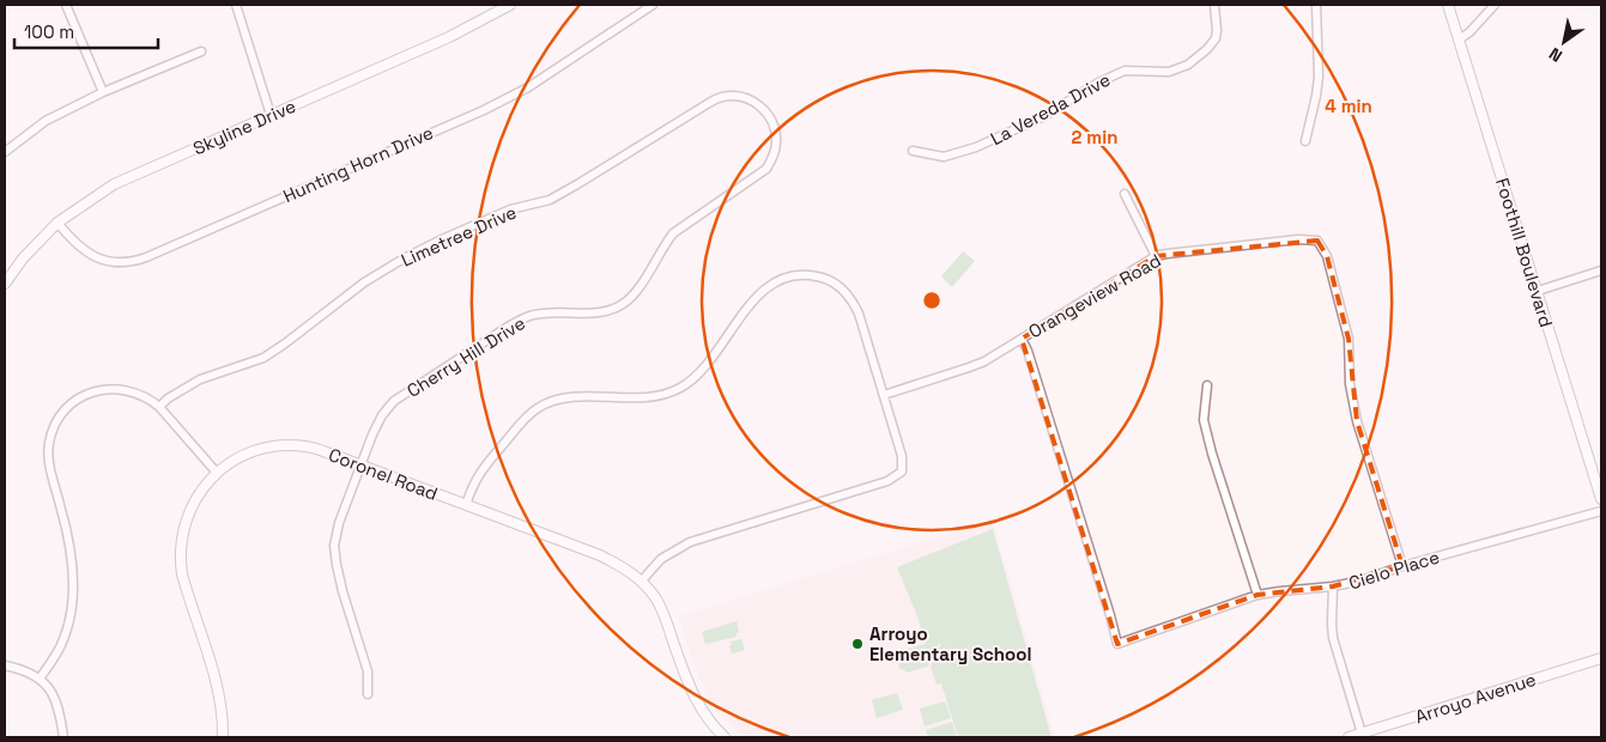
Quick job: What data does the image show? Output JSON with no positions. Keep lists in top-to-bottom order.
{
  "streets": {
    "street": [
      "La Vereda Drive",
      "Skyline Drive",
      "Hunting Horn Drive",
      "Limetree Drive",
      "Foothill Boulevard",
      "Orangeview Road",
      "Cherry Hill Drive",
      "Coronel Road",
      "Cielo Place",
      "Arroyo Avenue"
    ]
  },
  "crossings": [
    ["Skyline Drive", "Hunting Horn Drive"],
    ["Limetree Drive", "Cherry Hill Drive"],
    ["Orangeview Road", "Cielo Place"],
    ["Cherry Hill Drive", "Coronel Road"]
  ],
  "places": ["Arroyo Elementary School"],
  "scale_bar": "100 m",
  "north": "bottom left",
  "rings": ["4 min", "2 min"]
}
